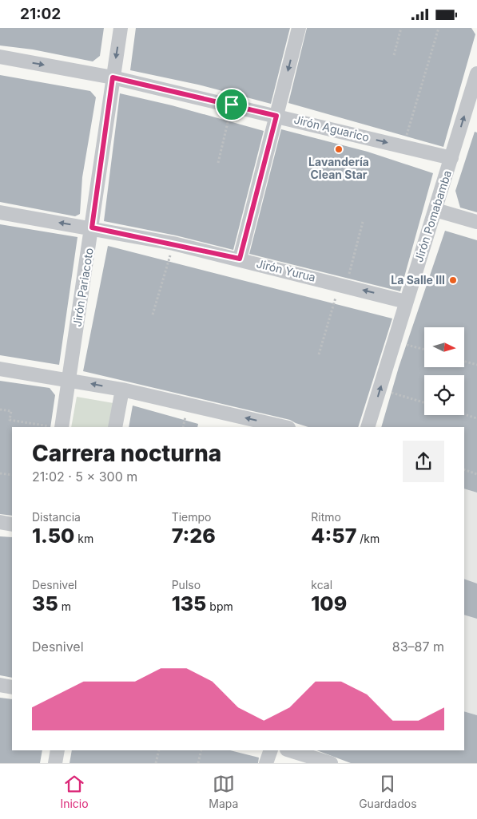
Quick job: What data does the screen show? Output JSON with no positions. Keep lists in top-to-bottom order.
{
  "streets": {
    "street": [
      "Jirón Aguarico",
      "Jirón Pomabamba",
      "Jirón Yurua",
      "Jirón Pariacoto"
    ]
  },
  "crossings": [
    ["Jirón Aguarico", "Jirón Pomabamba"],
    ["Jirón Aguarico", "Jirón Pariacoto"],
    ["Jirón Pomabamba", "Jirón Yurua"],
    ["Jirón Yurua", "Jirón Pariacoto"]
  ],
  "one_way": ["Jirón Aguarico", "Jirón Yurua"],
  "places": ["Lavandería Clean Star", "La Salle III"],
  "north": "right",
  "page": {
    "status": "21:02",
    "heading": ["Carrera nocturna", "21:02 · 5 × 300 m"],
    "stats": [
      ["Distancia", "1.50 km"],
      ["Tiempo", "7:26"],
      ["Ritmo", "4:57 /km"],
      ["Desnivel", "35 m"],
      ["Pulso", "135 bpm"],
      ["kcal", "109"]
    ],
    "chart": ["Desnivel", "83–87 m"],
    "tabs": ["Inicio", "Mapa", "Guardados"]
  }
}
